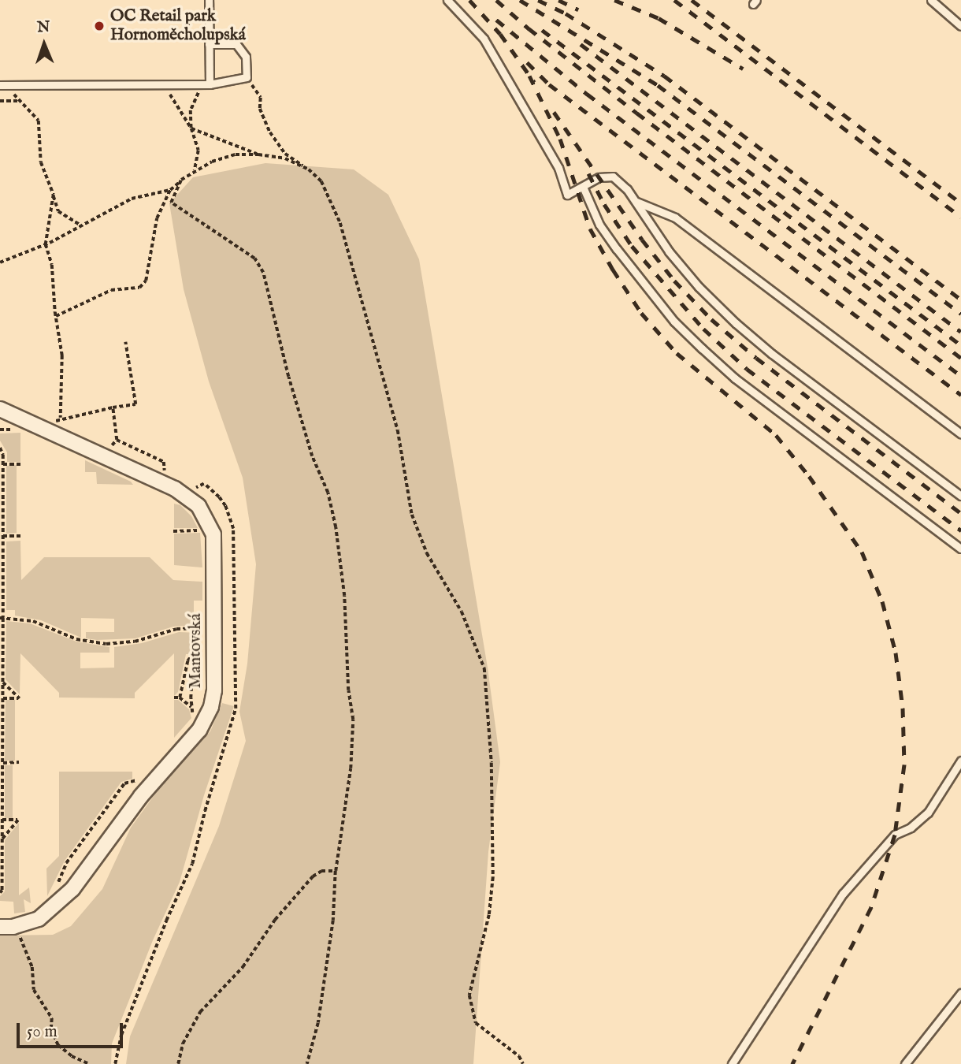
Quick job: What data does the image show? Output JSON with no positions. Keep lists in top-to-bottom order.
{
  "streets": {
    "street": ["Mantovská"]
  },
  "places": ["OC Retail park Hornoměcholupská"],
  "scale_bar": "50 m",
  "north": "top"
}
